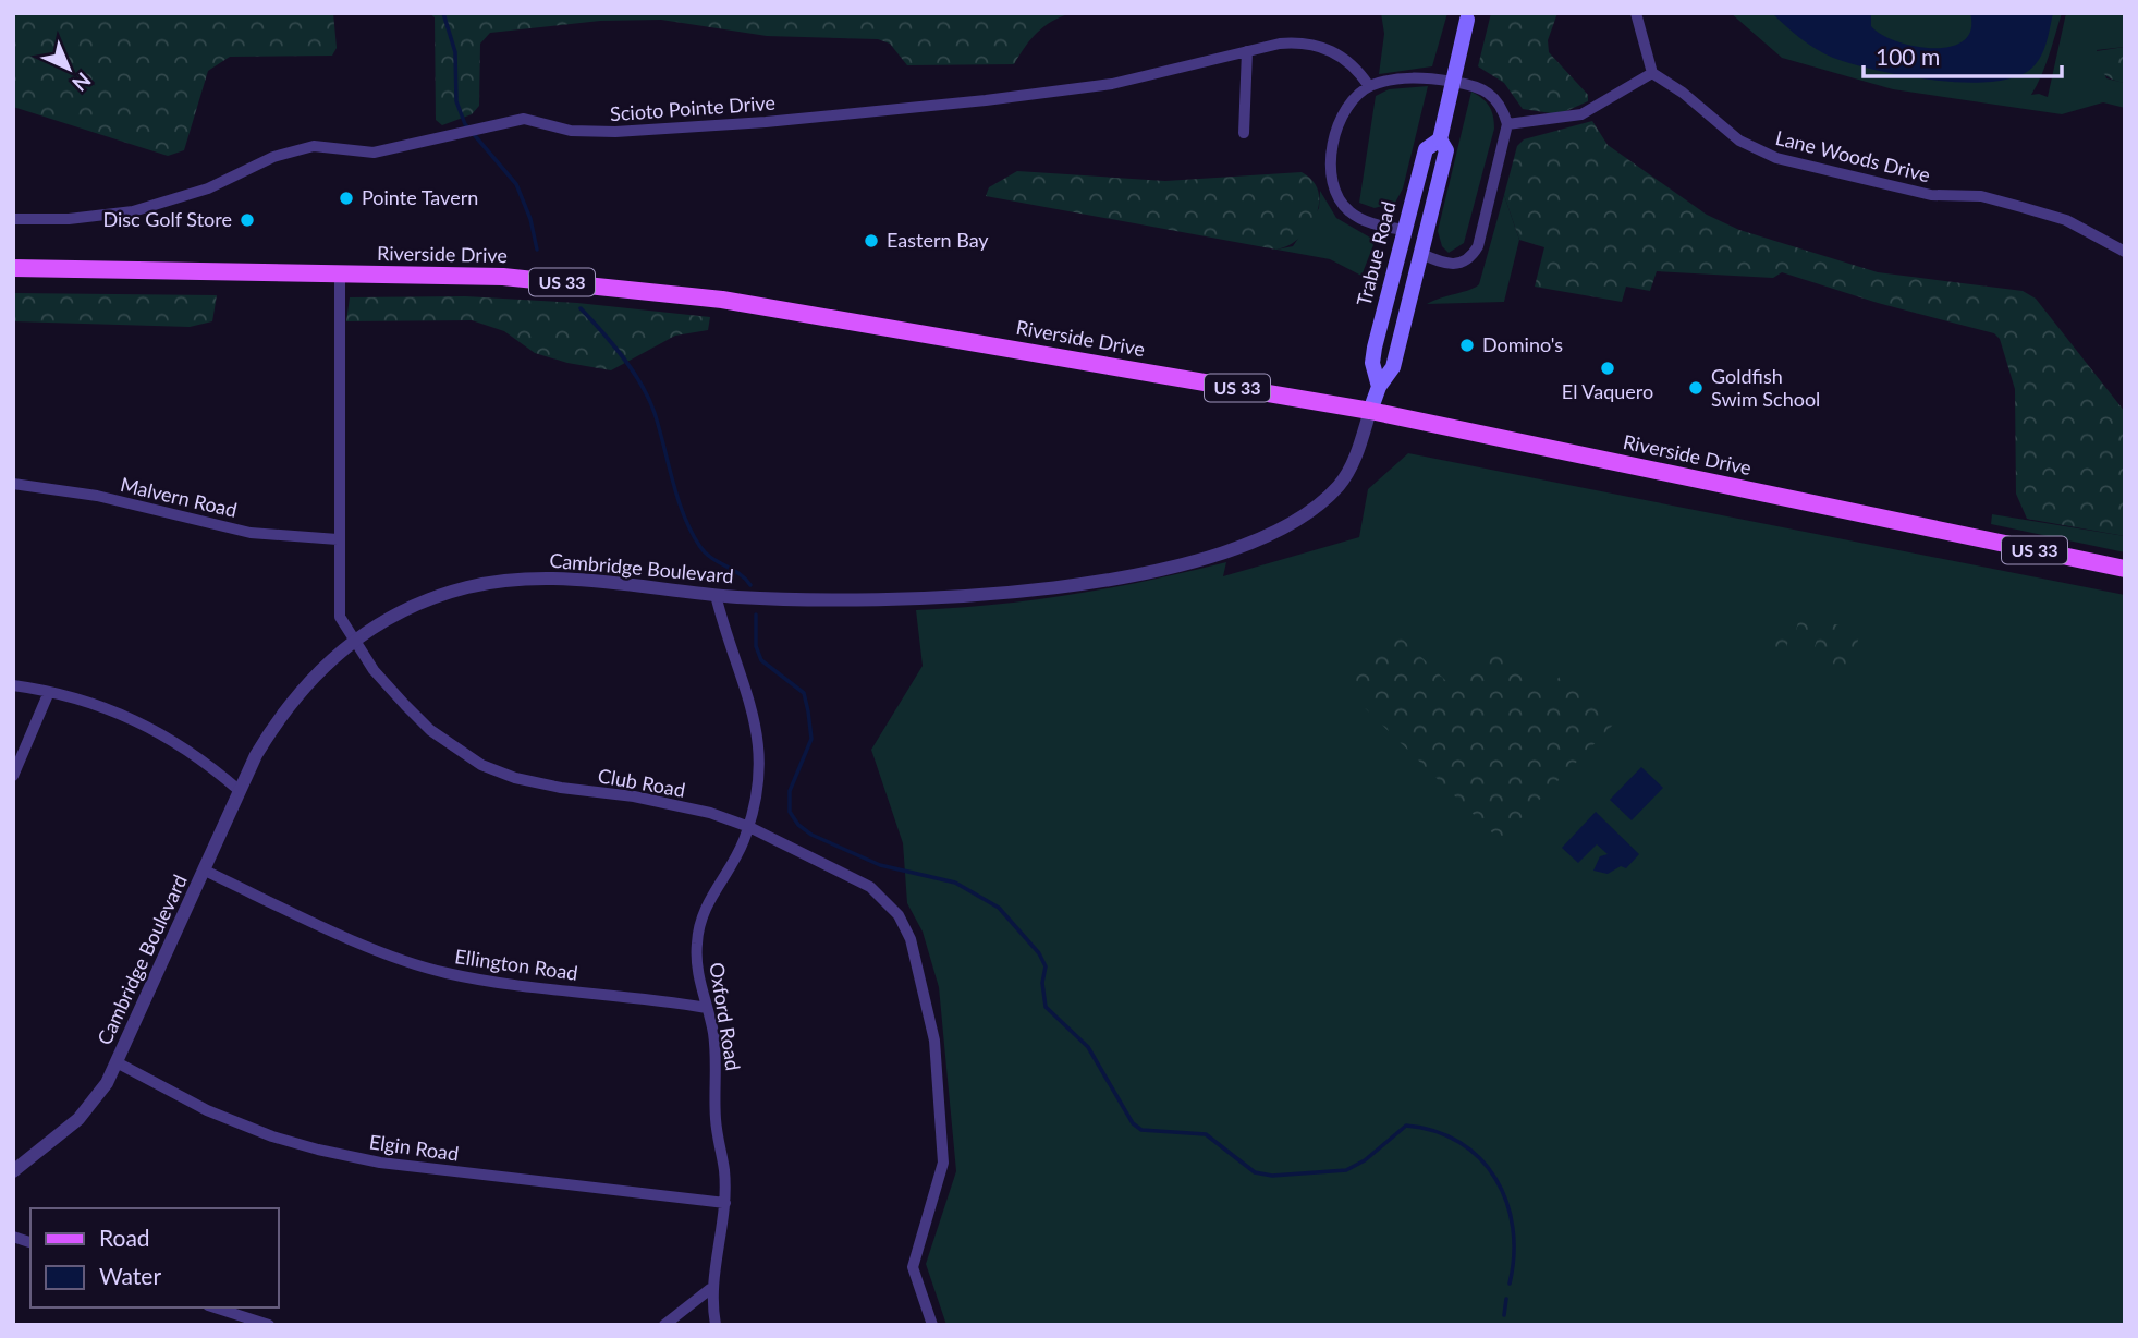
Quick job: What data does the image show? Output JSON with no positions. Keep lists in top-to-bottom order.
{
  "streets": {
    "main road": ["Trabue Road", "Riverside Drive", "US 33"],
    "street": [
      "Scioto Pointe Drive",
      "Lane Woods Drive",
      "Malvern Road",
      "Cambridge Boulevard",
      "Club Road",
      "Ellington Road",
      "Oxford Road",
      "Elgin Road"
    ]
  },
  "crossings": [
    ["Trabue Road", "Riverside Drive"],
    ["Trabue Road", "Cambridge Boulevard"],
    ["Riverside Drive", "Cambridge Boulevard"],
    ["Riverside Drive", "Club Road"],
    ["Malvern Road", "Club Road"],
    ["Cambridge Boulevard", "Club Road"],
    ["Cambridge Boulevard", "Ellington Road"],
    ["Cambridge Boulevard", "Oxford Road"],
    ["Cambridge Boulevard", "Elgin Road"],
    ["Club Road", "Oxford Road"],
    ["Ellington Road", "Oxford Road"],
    ["Oxford Road", "Elgin Road"]
  ],
  "places": [
    "Pointe Tavern",
    "Disc Golf Store",
    "Eastern Bay",
    "Domino's",
    "El Vaquero",
    "Goldfish Swim School"
  ],
  "legend": ["Road", "Water"],
  "scale_bar": "100 m",
  "north": "bottom right"
}
